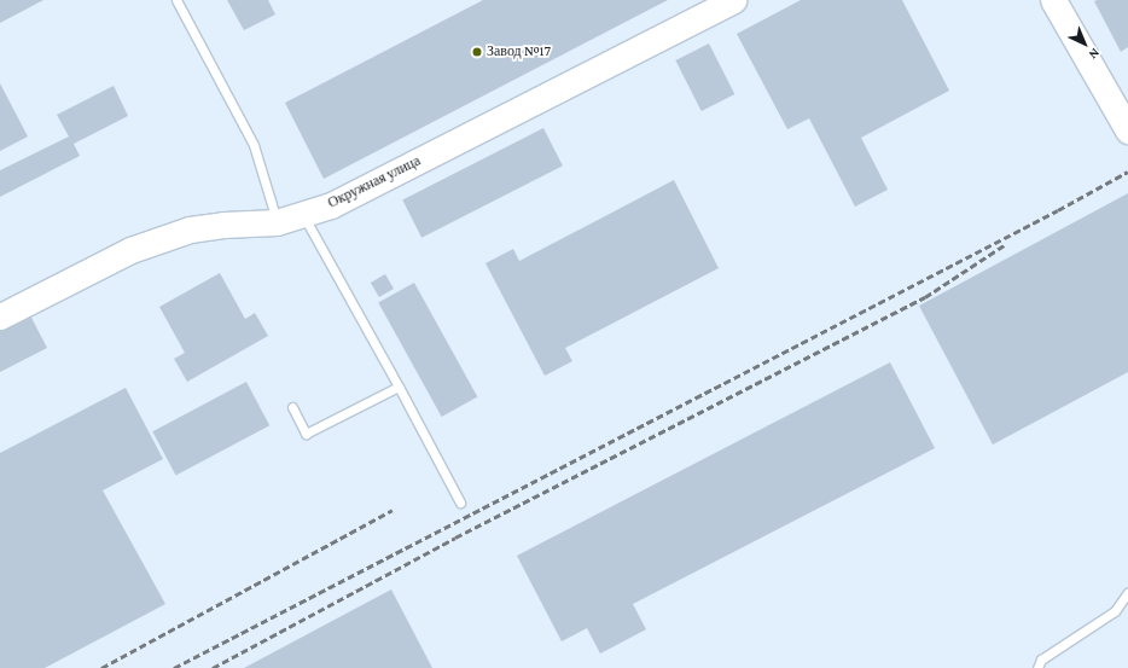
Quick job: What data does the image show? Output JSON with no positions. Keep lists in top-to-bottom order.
{
  "streets": {
    "street": ["Окружная улица"]
  },
  "places": ["Завод №17"],
  "north": "bottom right"
}
